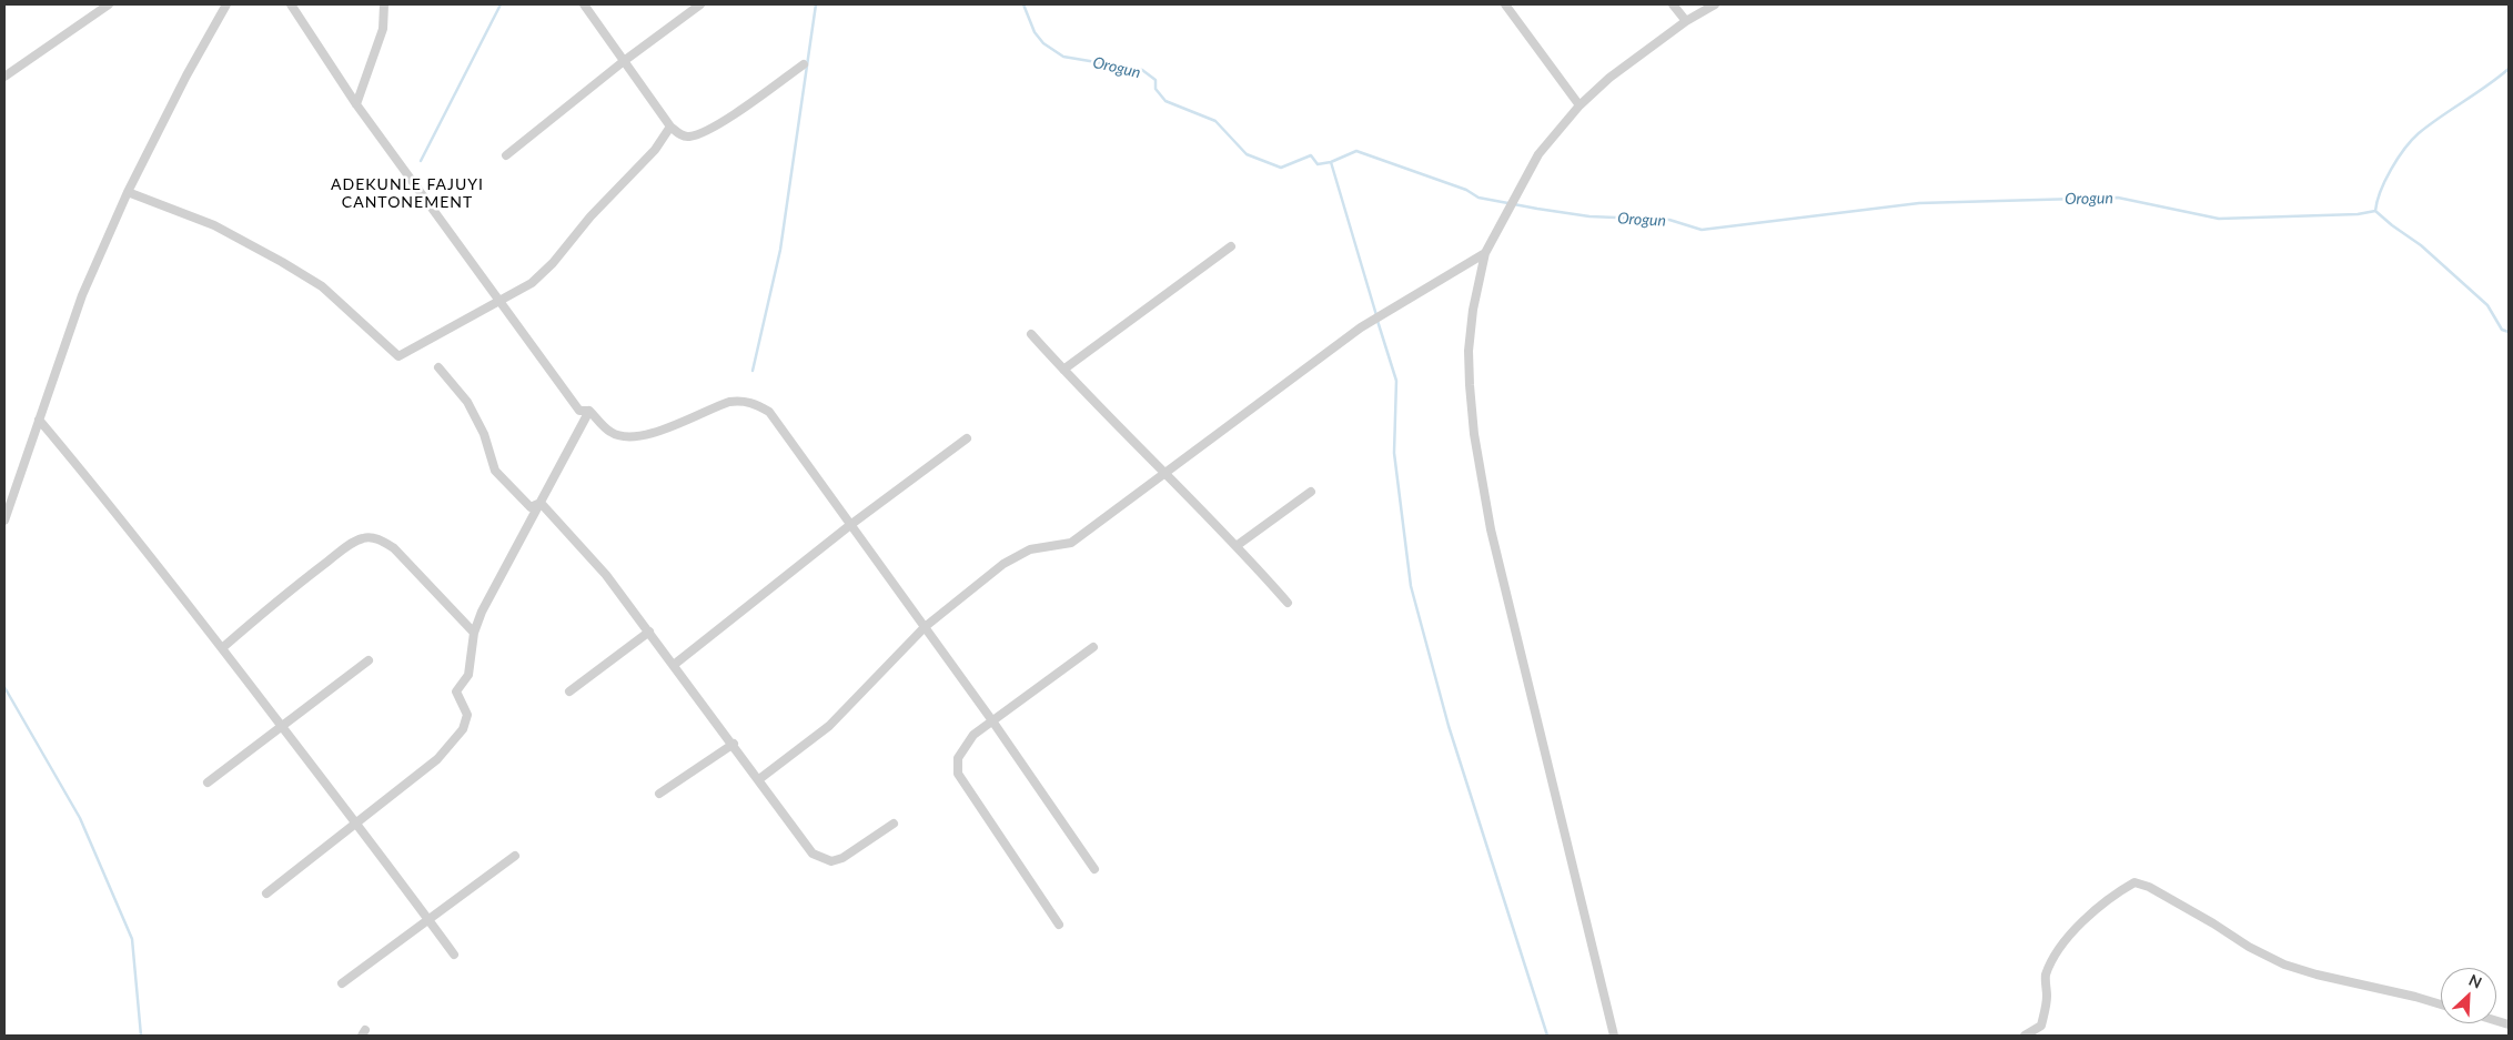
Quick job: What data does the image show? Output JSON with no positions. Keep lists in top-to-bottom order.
{
  "districts": ["ADEKUNLE FAJUYI CANTONEMENT"],
  "water": ["Orogun"],
  "north": "top right"
}
